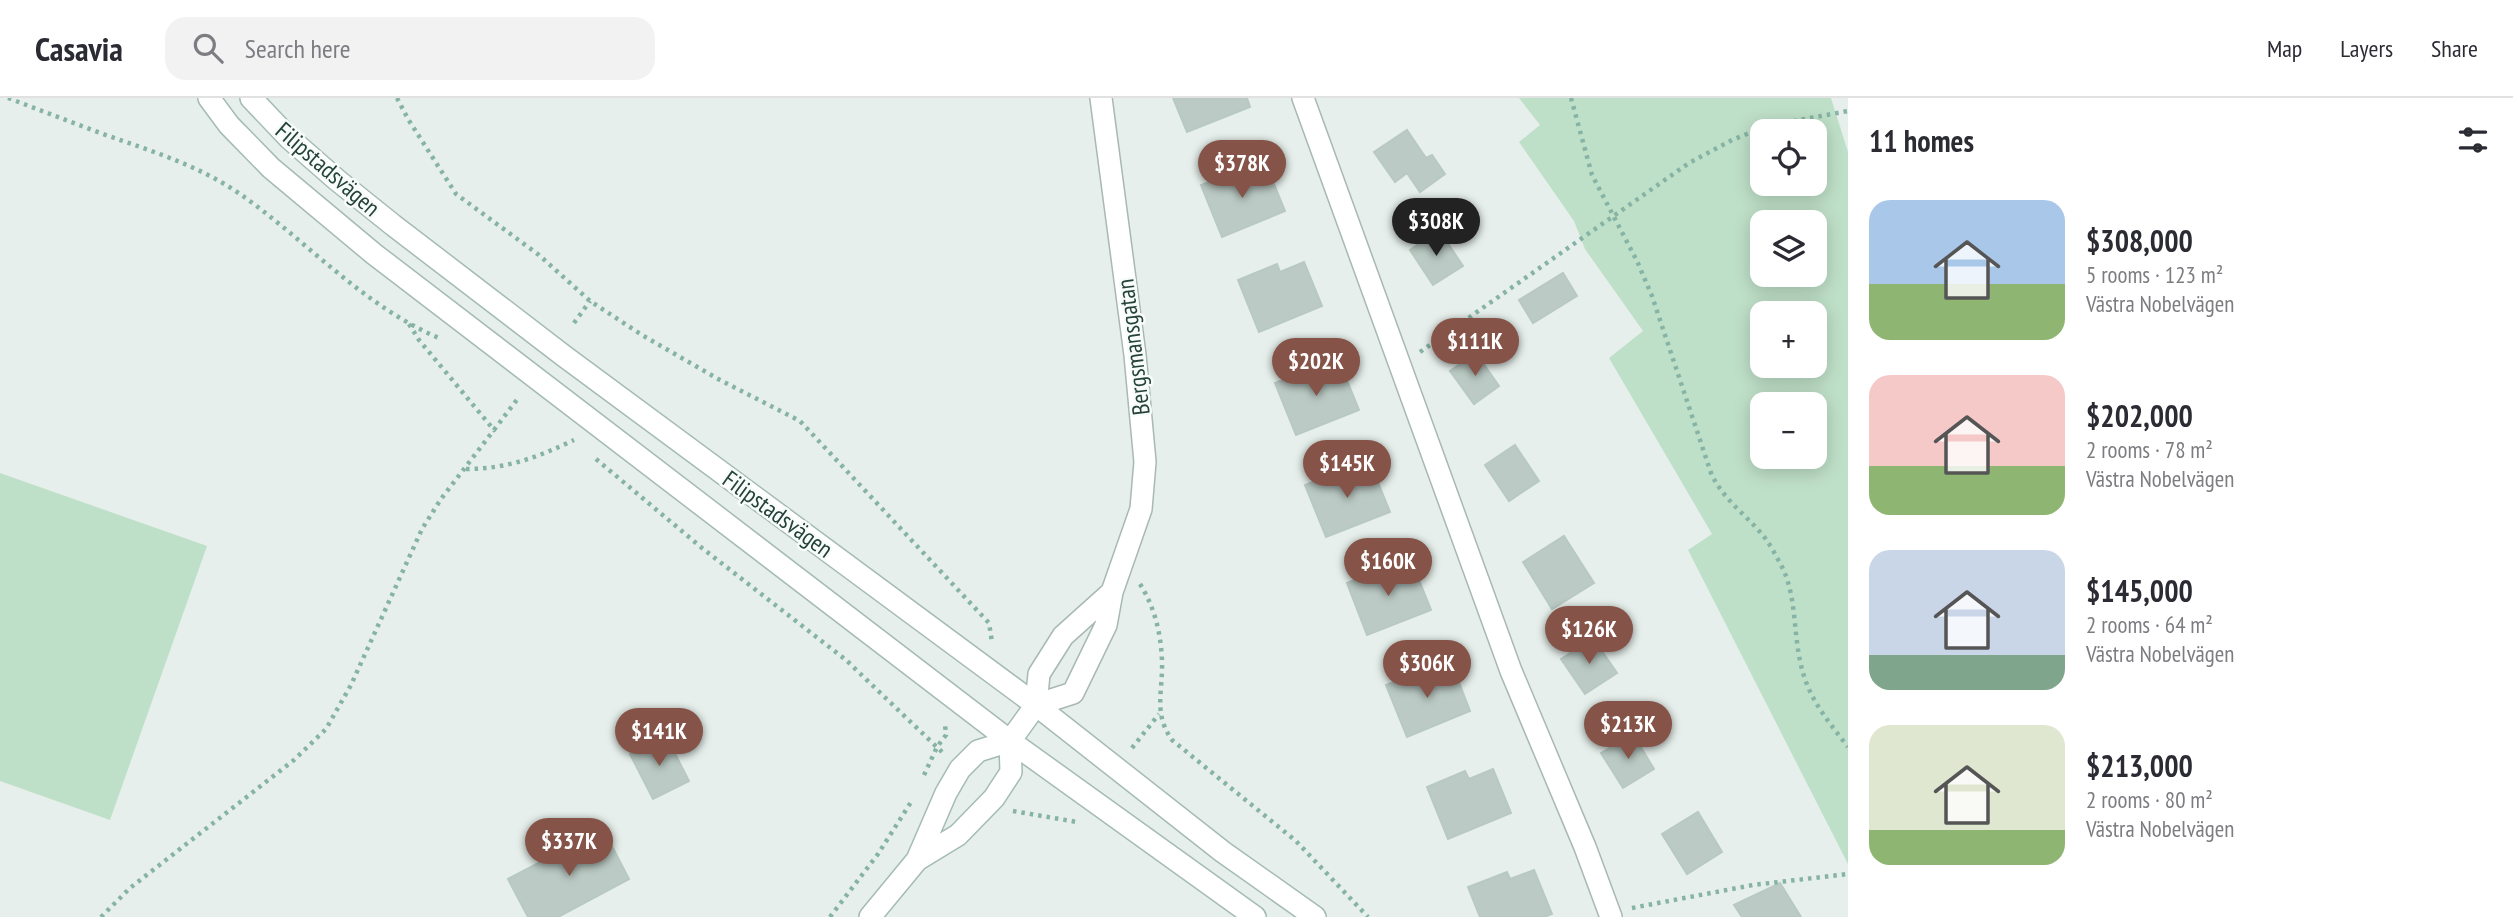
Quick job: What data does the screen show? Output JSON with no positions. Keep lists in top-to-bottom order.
{
  "streets": {
    "street": ["Filipstadsvägen", "Bergsmansgatan"]
  },
  "crossings": [
    ["Filipstadsvägen", "Bergsmansgatan"]
  ],
  "page": {
    "header": "Casavia",
    "search": "Search here",
    "nav": ["Map", "Layers", "Share"],
    "heading": "11 homes",
    "map_buttons": ["+", "−"],
    "price": [
      "$378K",
      "$308K",
      "$111K",
      "$202K",
      "$145K",
      "$160K",
      "$126K",
      "$306K",
      "$213K",
      "$141K",
      "$337K"
    ],
    "list": [
      {
        "name": "$308,000",
        "note": "5 rooms · 123 m² · Västra Nobelvägen"
      },
      {
        "name": "$202,000",
        "note": "2 rooms · 78 m² · Västra Nobelvägen"
      },
      {
        "name": "$145,000",
        "note": "2 rooms · 64 m² · Västra Nobelvägen"
      },
      {
        "name": "$213,000",
        "note": "2 rooms · 80 m² · Västra Nobelvägen"
      }
    ]
  }
}
